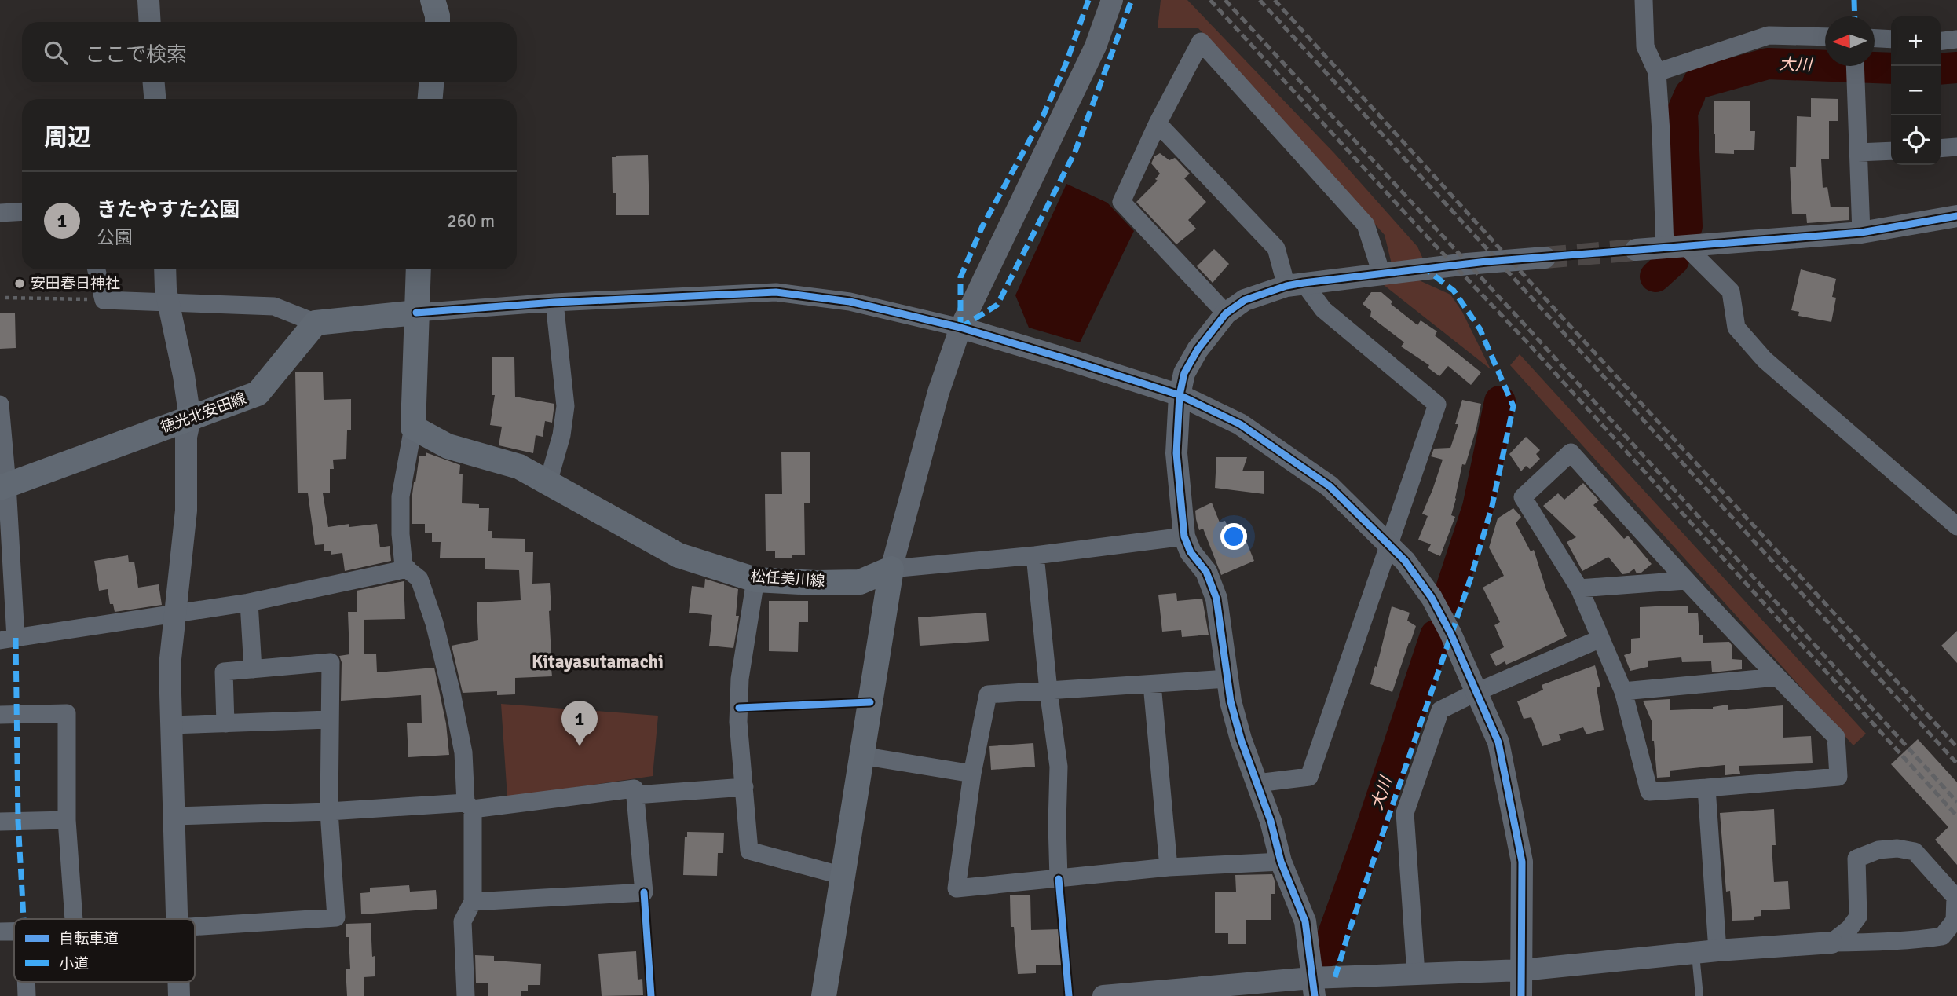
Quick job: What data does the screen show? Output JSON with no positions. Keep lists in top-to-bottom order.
{
  "streets": {
    "main road": ["徳光北安田線", "松任美川線"]
  },
  "districts": ["Kitayasutamachi"],
  "water": ["大川"],
  "places": ["安田春日神社"],
  "legend": ["自転車道", "小道"],
  "north": "left",
  "page": {
    "map_buttons": ["+", "−"],
    "search": "ここで検索",
    "heading": "周辺",
    "list": [
      {
        "mark": "1",
        "name": "きたやすた公園",
        "note": "公園",
        "value": "260 m"
      }
    ],
    "pins": "1"
  }
}
